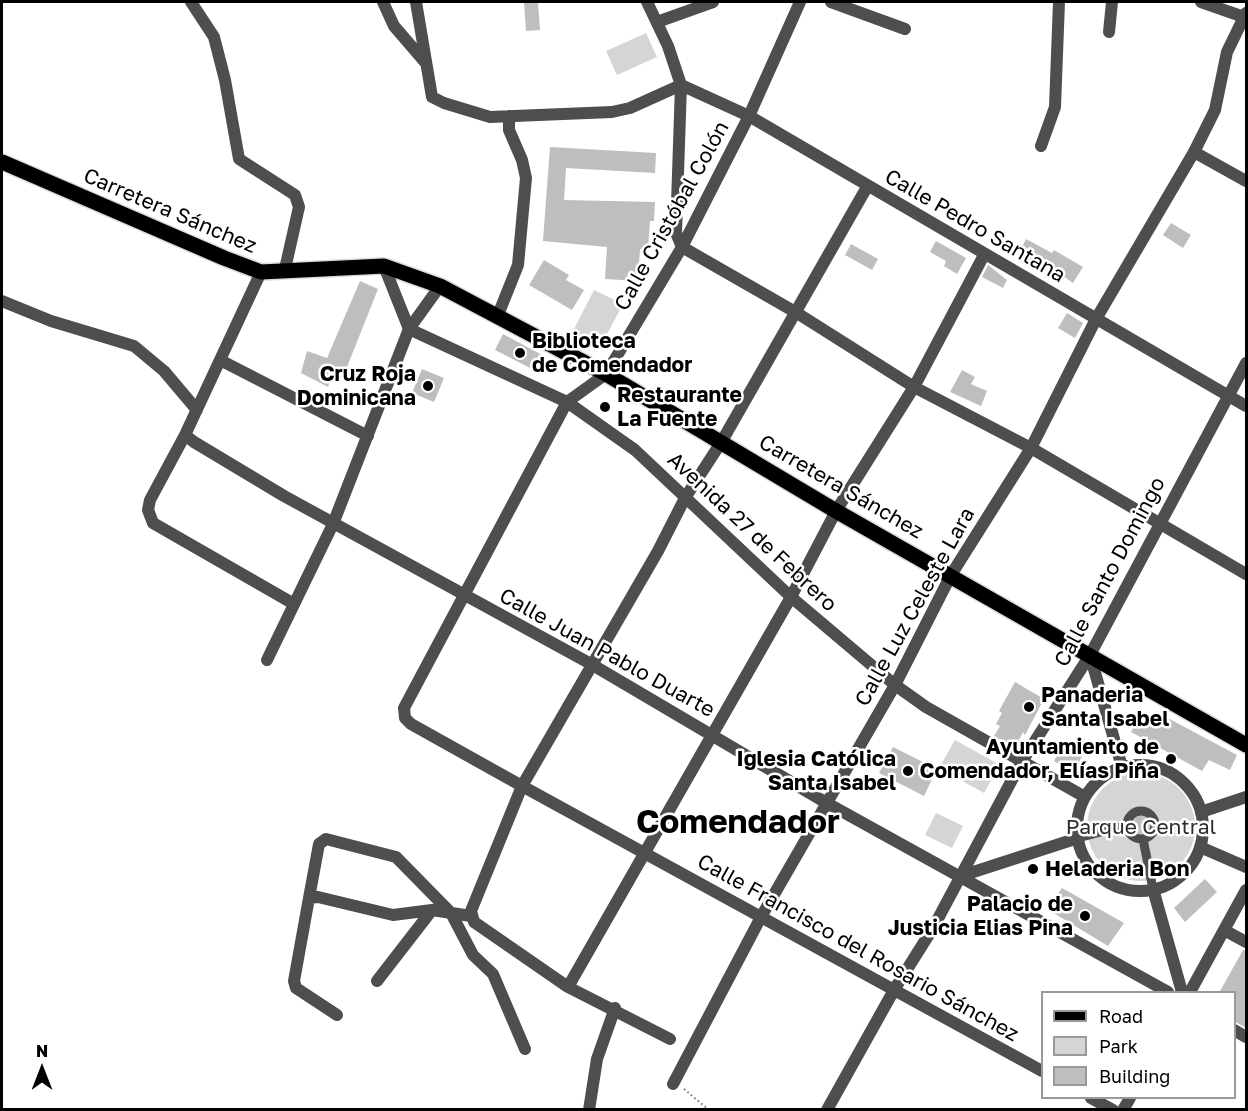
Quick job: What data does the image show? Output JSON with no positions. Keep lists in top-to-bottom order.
{
  "streets": {
    "main road": ["Carretera Sánchez"],
    "street": [
      "Calle Cristóbal Colón",
      "Calle Pedro Santana",
      "Avenida 27 de Febrero",
      "Calle Santo Domingo",
      "Calle Luz Celeste Lara",
      "Calle Juan Pablo Duarte",
      "Calle Francisco del Rosario Sánchez"
    ]
  },
  "crossings": [
    ["Carretera Sánchez", "Calle Cristóbal Colón"],
    ["Carretera Sánchez", "Calle Santo Domingo"],
    ["Carretera Sánchez", "Calle Luz Celeste Lara"],
    ["Calle Cristóbal Colón", "Calle Pedro Santana"],
    ["Calle Cristóbal Colón", "Avenida 27 de Febrero"],
    ["Calle Cristóbal Colón", "Calle Juan Pablo Duarte"],
    ["Calle Cristóbal Colón", "Calle Francisco del Rosario Sánchez"],
    ["Calle Pedro Santana", "Calle Santo Domingo"],
    ["Calle Pedro Santana", "Calle Luz Celeste Lara"],
    ["Avenida 27 de Febrero", "Calle Santo Domingo"],
    ["Avenida 27 de Febrero", "Calle Luz Celeste Lara"],
    ["Calle Santo Domingo", "Calle Juan Pablo Duarte"],
    ["Calle Santo Domingo", "Calle Francisco del Rosario Sánchez"],
    ["Calle Luz Celeste Lara", "Calle Juan Pablo Duarte"],
    ["Calle Luz Celeste Lara", "Calle Francisco del Rosario Sánchez"]
  ],
  "districts": ["Comendador"],
  "parks": ["Parque Central"],
  "places": [
    "Biblioteca de Comendador",
    "Cruz Roja Dominicana",
    "Restaurante La Fuente",
    "Panaderia Santa Isabel",
    "Ayuntamiento de Comendador, Elías Piña",
    "Iglesia Católica Santa Isabel",
    "Heladeria Bon",
    "Palacio de Justicia Elias Pina"
  ],
  "legend": ["Road", "Park", "Building"],
  "north": "top"
}
